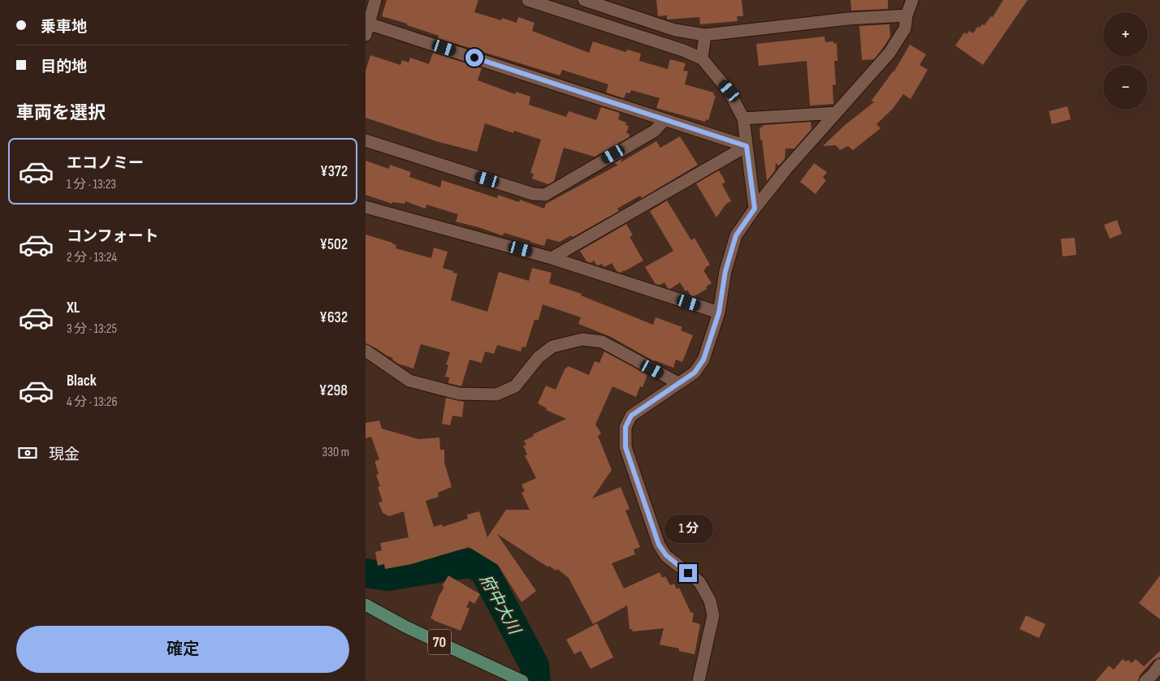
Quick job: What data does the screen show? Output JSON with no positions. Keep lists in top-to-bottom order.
{
  "streets": {
    "main road": ["70"]
  },
  "water": ["府中大川"],
  "page": {
    "banner": ["乗車地", "目的地"],
    "map_buttons": ["+", "−"],
    "heading": "車両を選択",
    "list": [
      {
        "name": "エコノミー",
        "note": "1 分 · 13:23",
        "value": "¥372"
      },
      {
        "name": "コンフォート",
        "note": "2 分 · 13:24",
        "value": "¥502"
      },
      {
        "name": "XL",
        "note": "3 分 · 13:25",
        "value": "¥632"
      },
      {
        "name": "Black",
        "note": "4 分 · 13:26",
        "value": "¥298"
      }
    ],
    "pay": ["現金", "330 m"],
    "bubble": "1 分",
    "buttons": "確定"
  }
}
